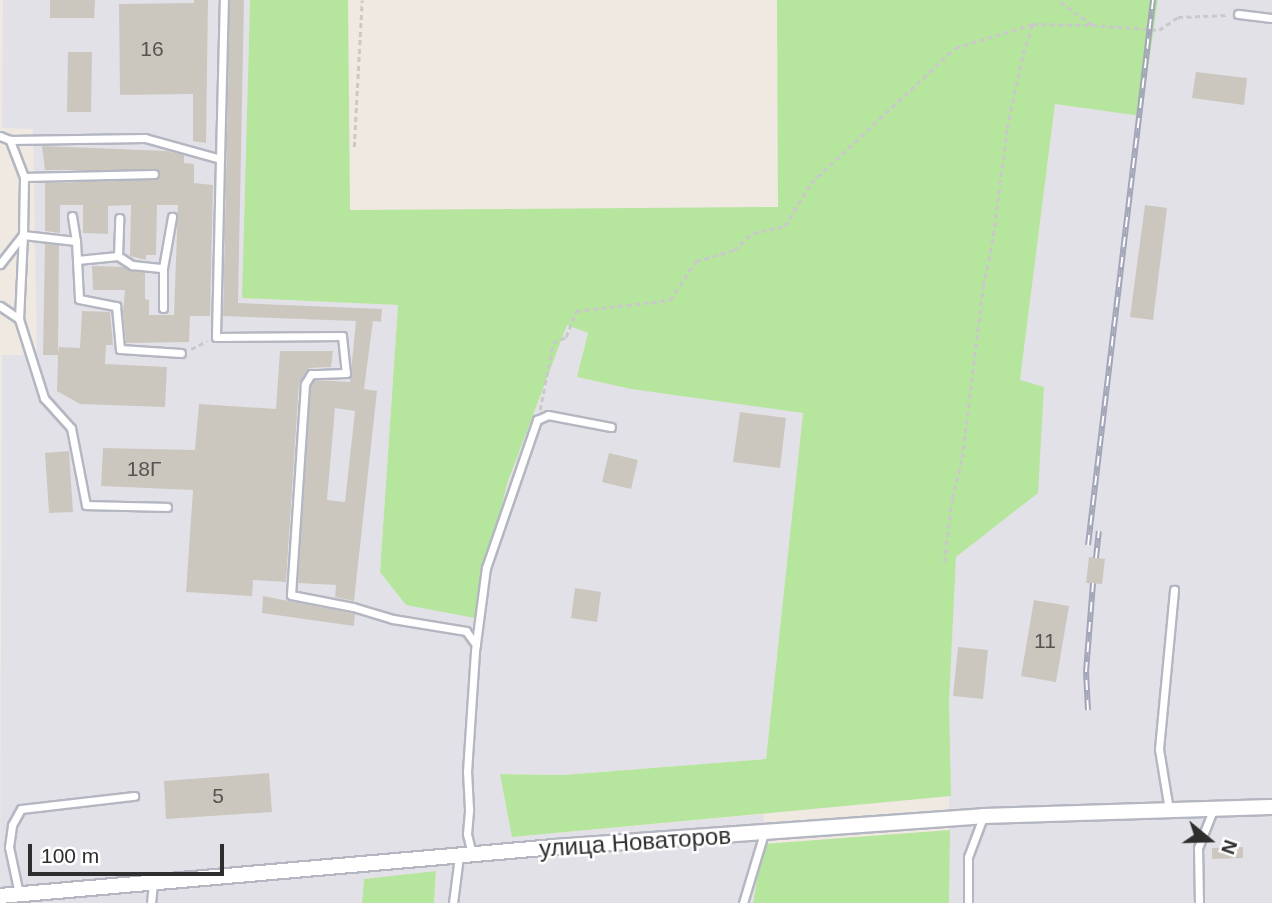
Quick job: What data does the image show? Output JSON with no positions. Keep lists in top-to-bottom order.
{
  "streets": {
    "street": ["улица Новаторов"]
  },
  "house_numbers": [
    "16",
    "18Г",
    "11",
    "5"
  ],
  "scale_bar": "100 m",
  "north": "right"
}
